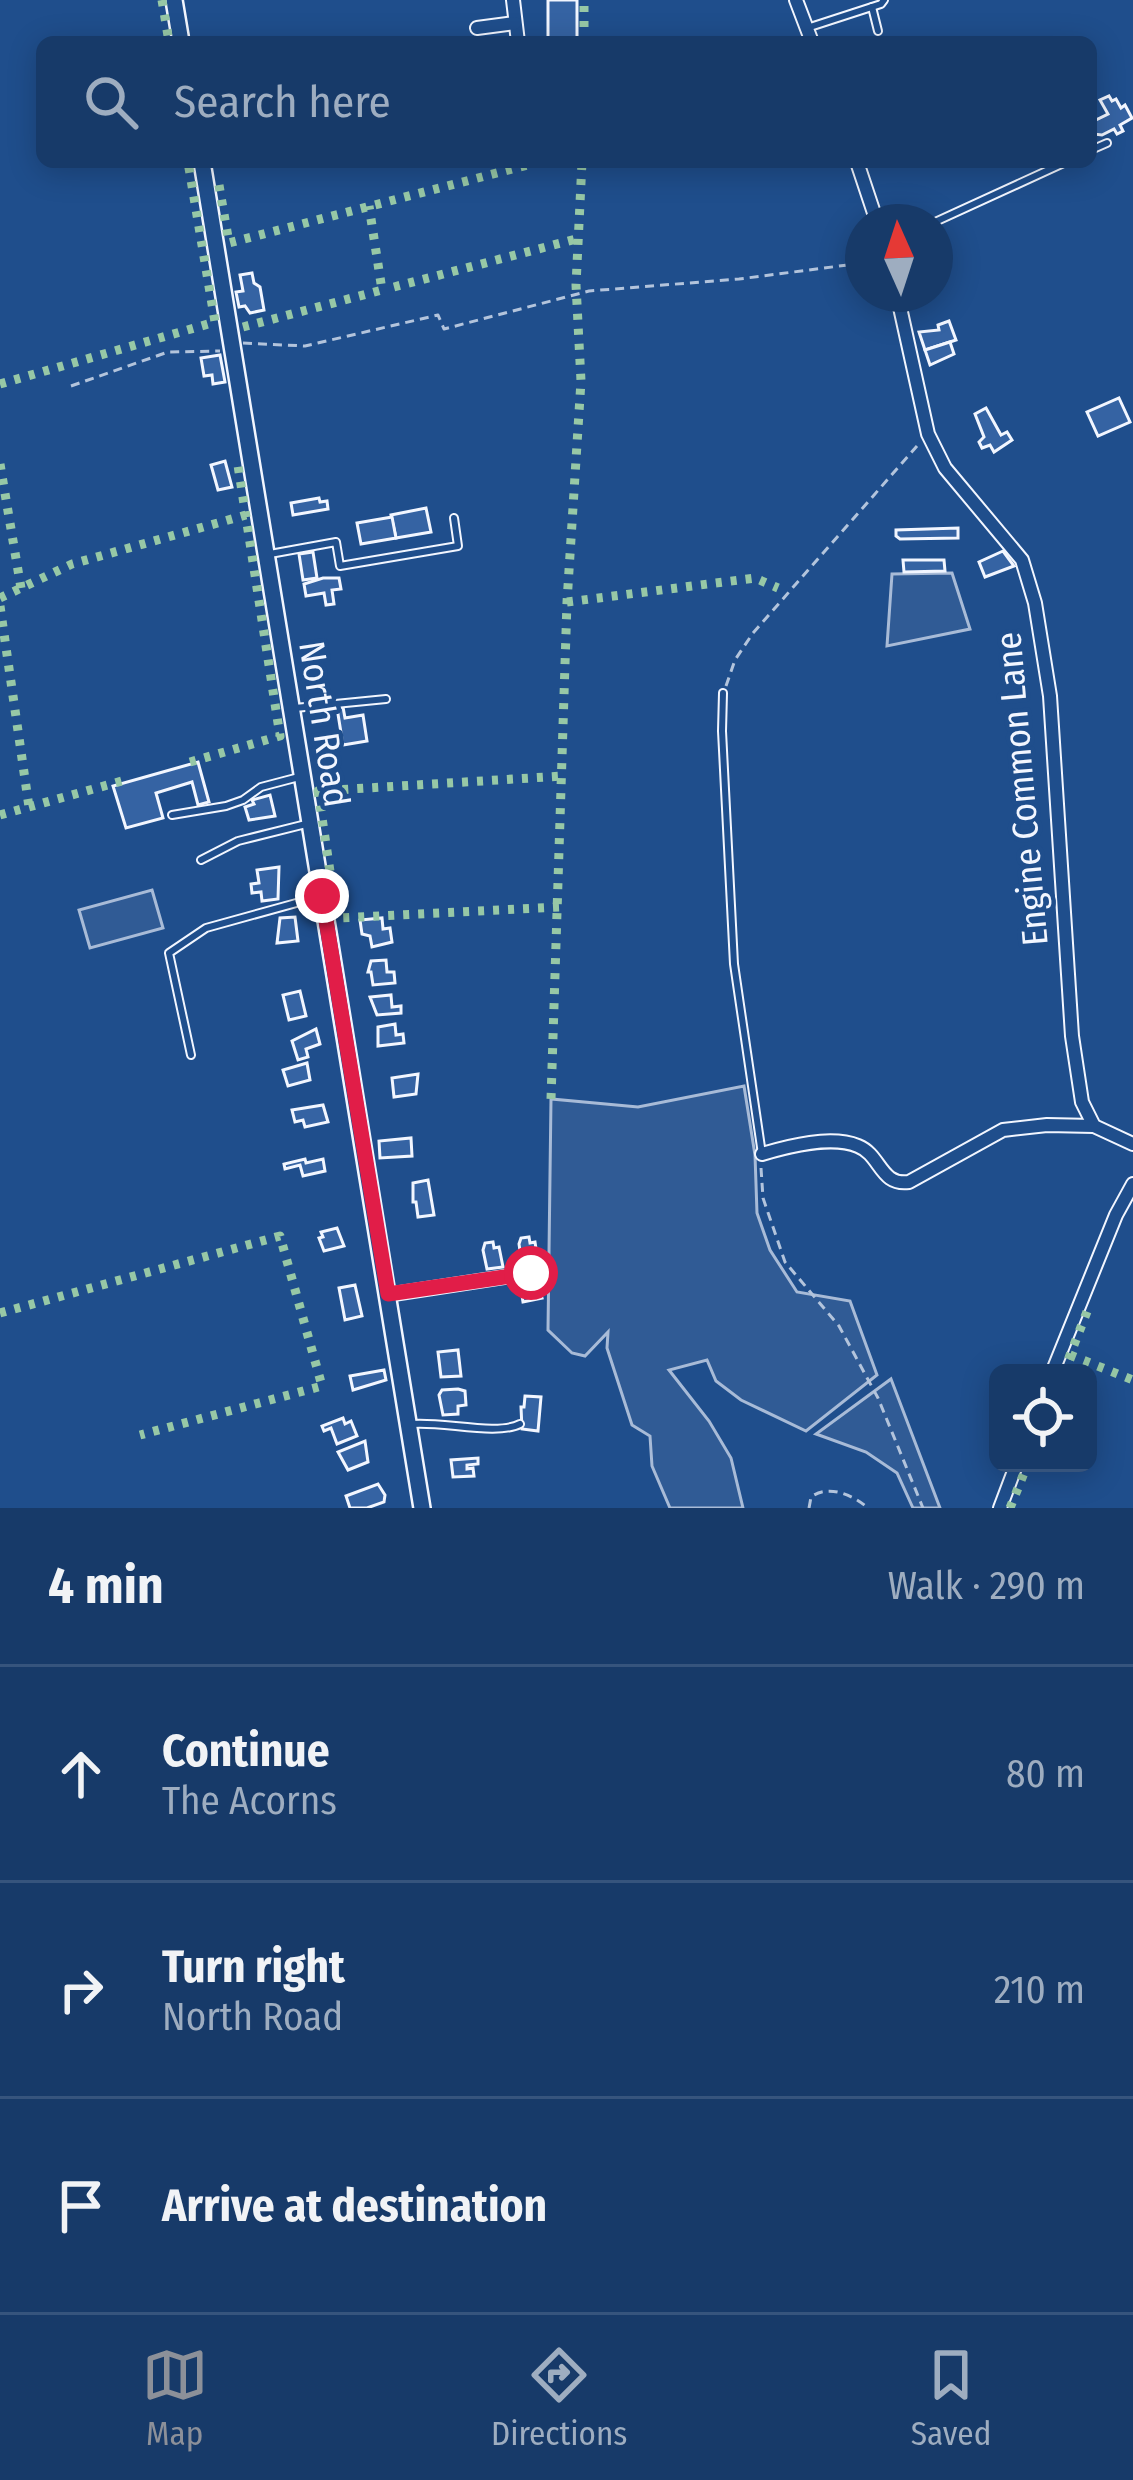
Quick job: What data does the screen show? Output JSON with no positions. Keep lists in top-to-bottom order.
{
  "streets": {
    "street": ["North Road", "Engine Common Lane"]
  },
  "north": "top",
  "page": {
    "search": "Search here",
    "heading": ["4 min", "Walk · 290 m"],
    "list": [
      ["Continue", "The Acorns", "80 m"],
      ["Turn right", "North Road", "210 m"],
      "Arrive at destination"
    ],
    "nav": ["Map", "Directions", "Saved"]
  }
}
